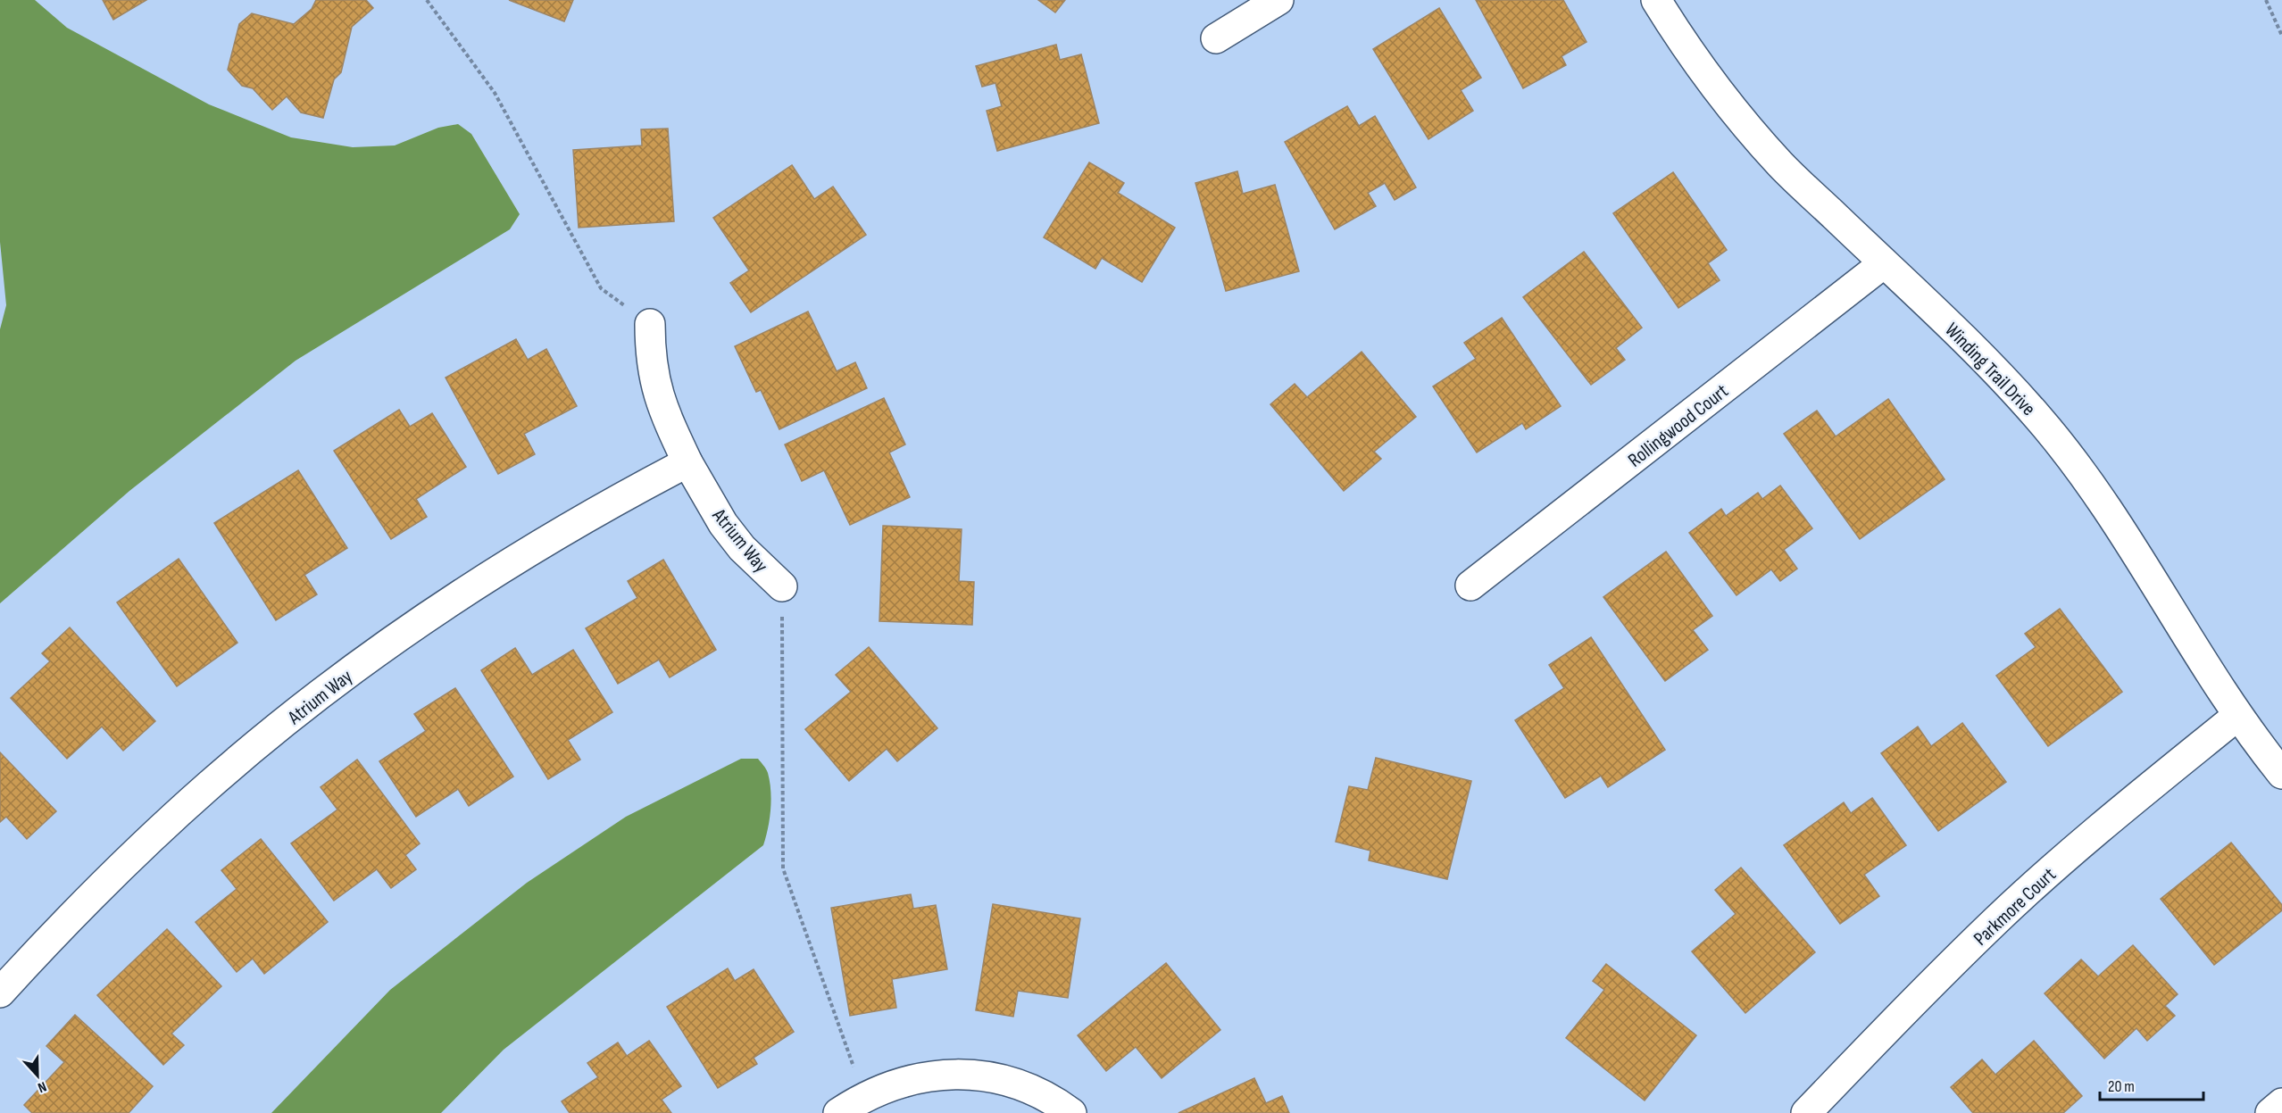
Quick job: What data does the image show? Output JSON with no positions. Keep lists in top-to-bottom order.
{
  "streets": {
    "street": [
      "Winding Trail Drive",
      "Rollingwood Court",
      "Atrium Way",
      "Parkmore Court"
    ]
  },
  "crossings": [
    ["Winding Trail Drive", "Rollingwood Court"],
    ["Winding Trail Drive", "Parkmore Court"]
  ],
  "scale_bar": "20 m",
  "north": "bottom"
}
